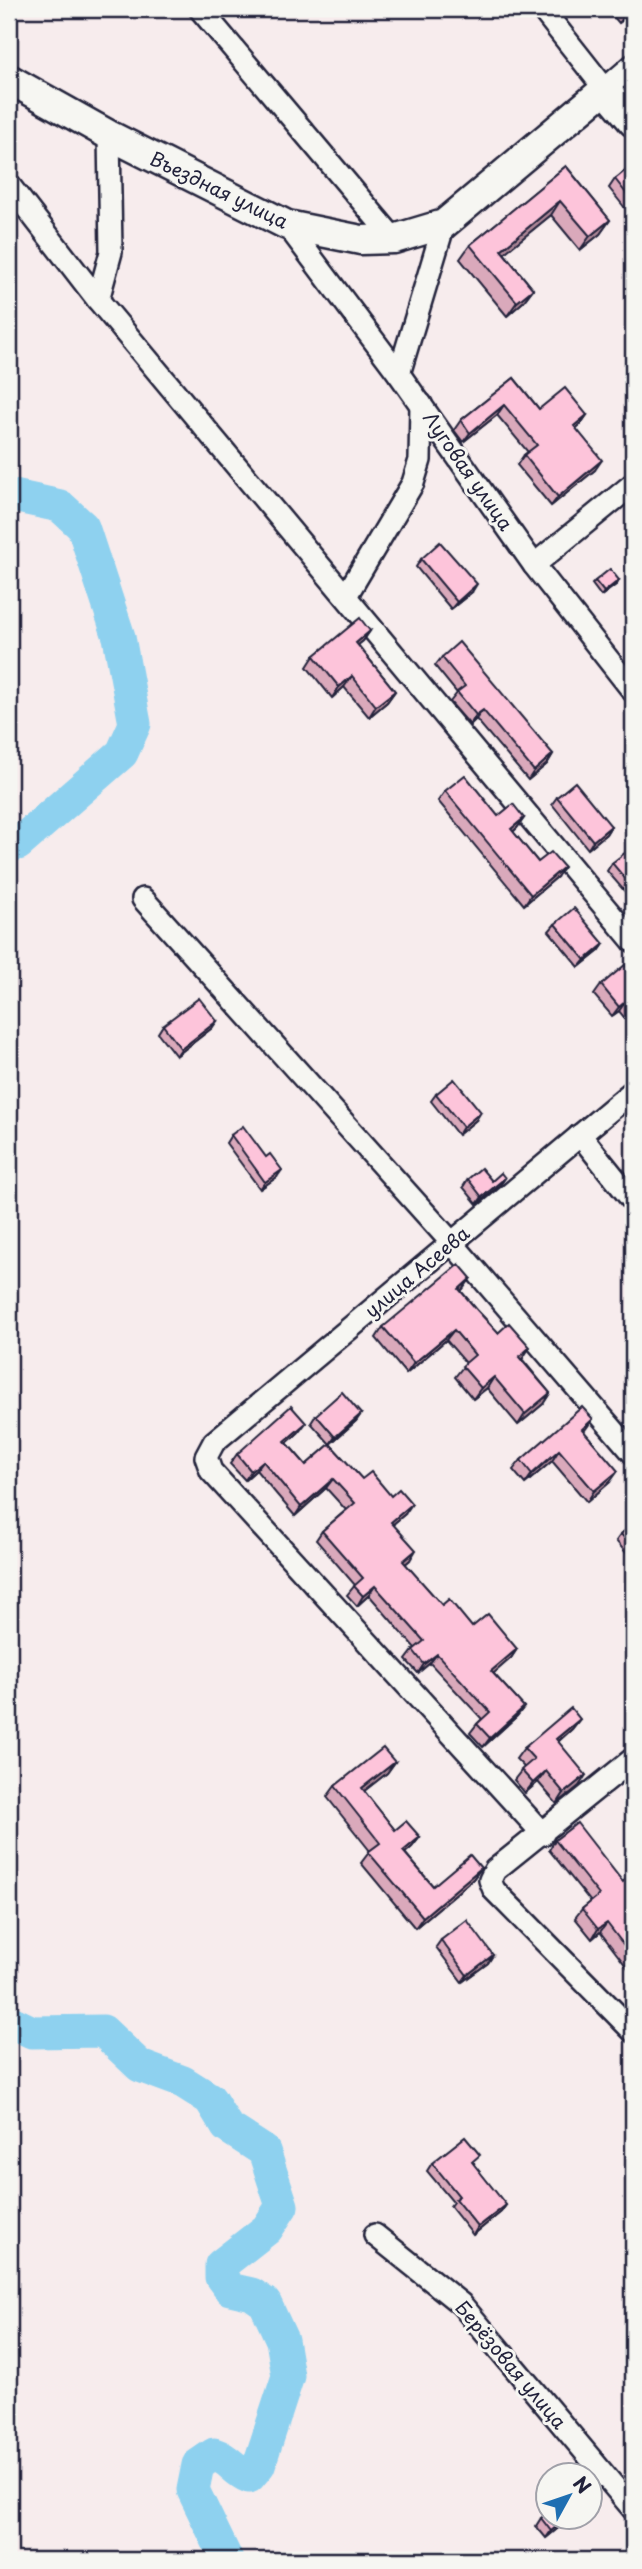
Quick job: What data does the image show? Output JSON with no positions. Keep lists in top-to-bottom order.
{
  "streets": {
    "street": [
      "Въездная улица",
      "Луговая улица",
      "улица Асеева",
      "Берёзовая улица"
    ]
  },
  "crossings": [
    ["Въездная улица", "Луговая улица"]
  ],
  "north": "top right"
}
